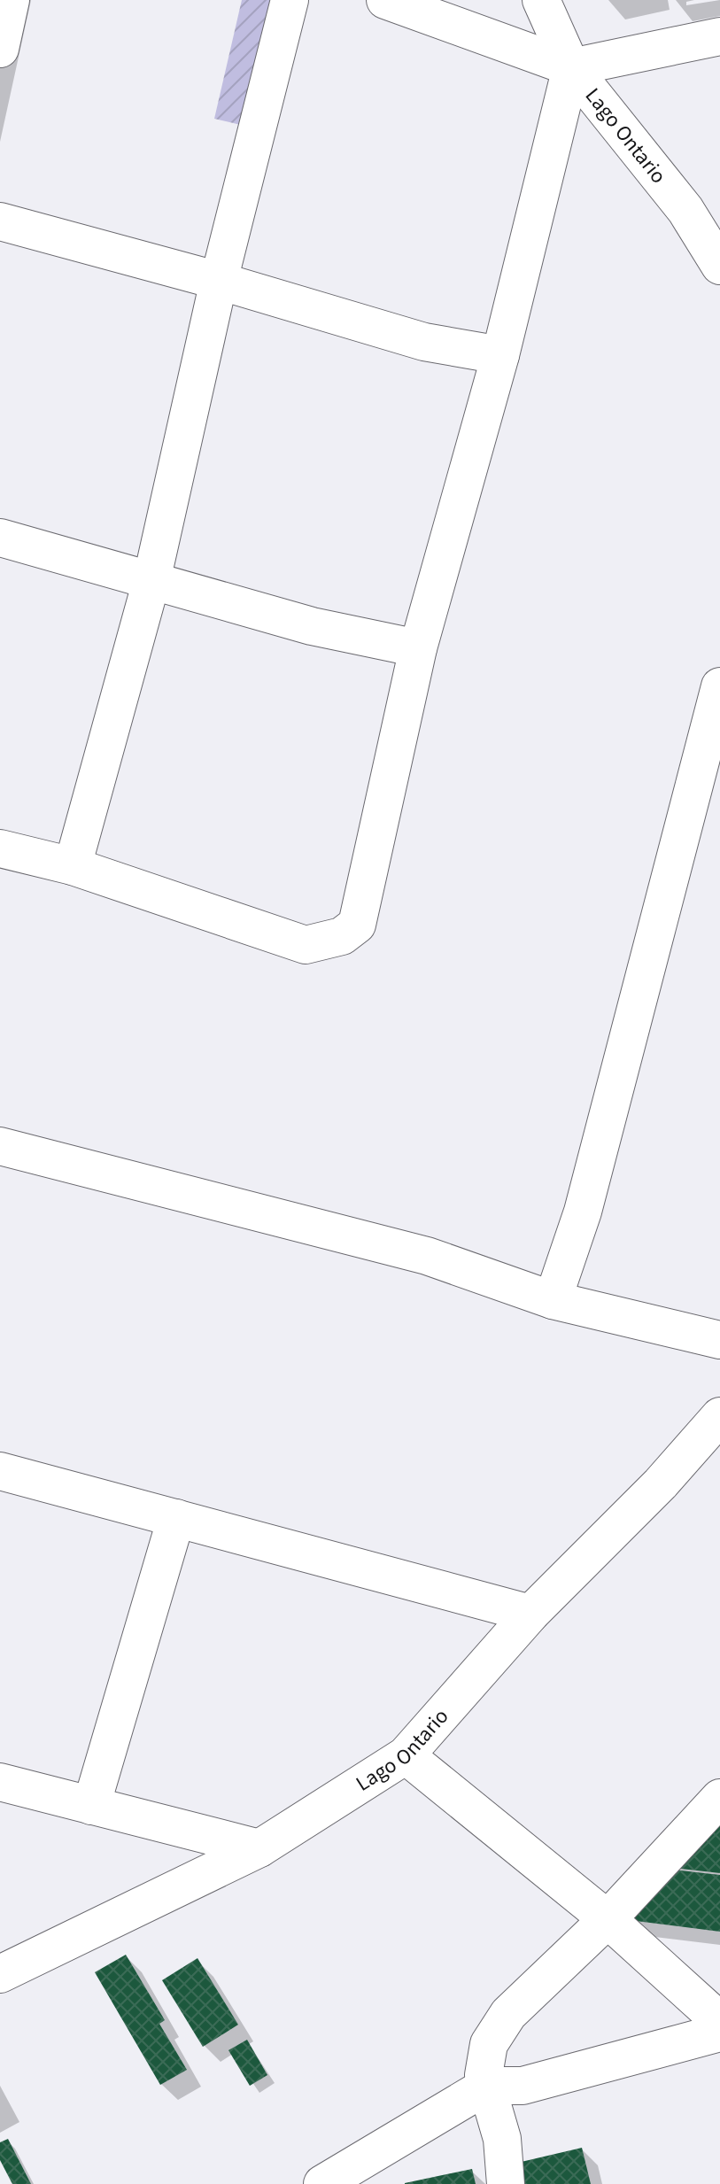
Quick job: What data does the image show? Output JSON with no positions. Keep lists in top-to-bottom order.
{
  "streets": {
    "street": ["Lago Ontario"]
  }
}
